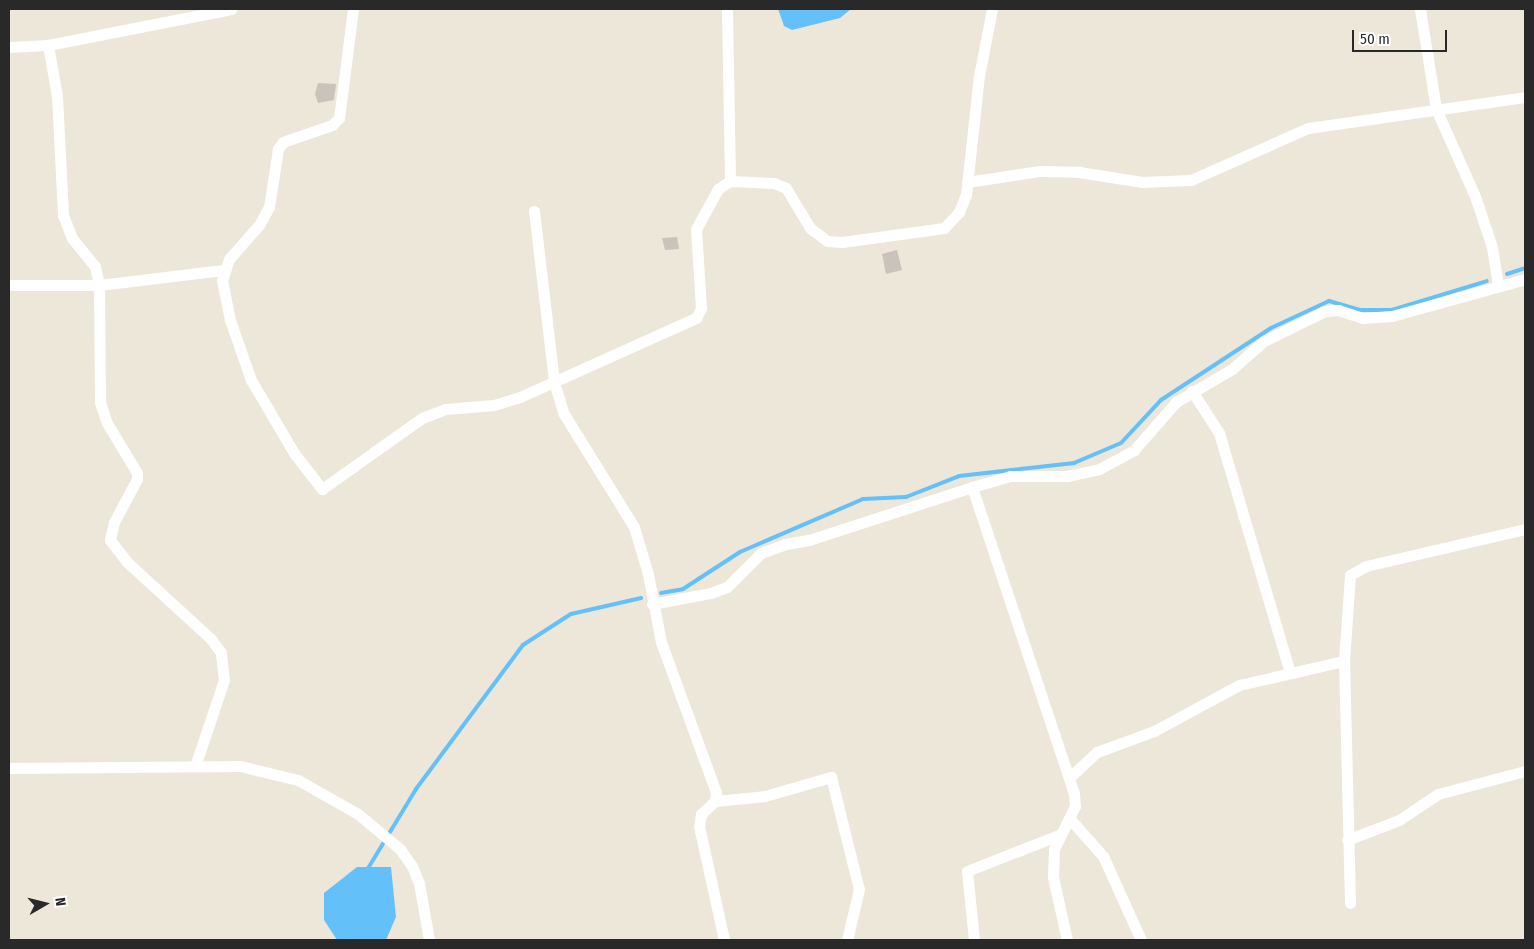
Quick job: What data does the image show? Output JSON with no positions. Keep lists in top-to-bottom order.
{
  "scale_bar": "50 m",
  "north": "right"
}
